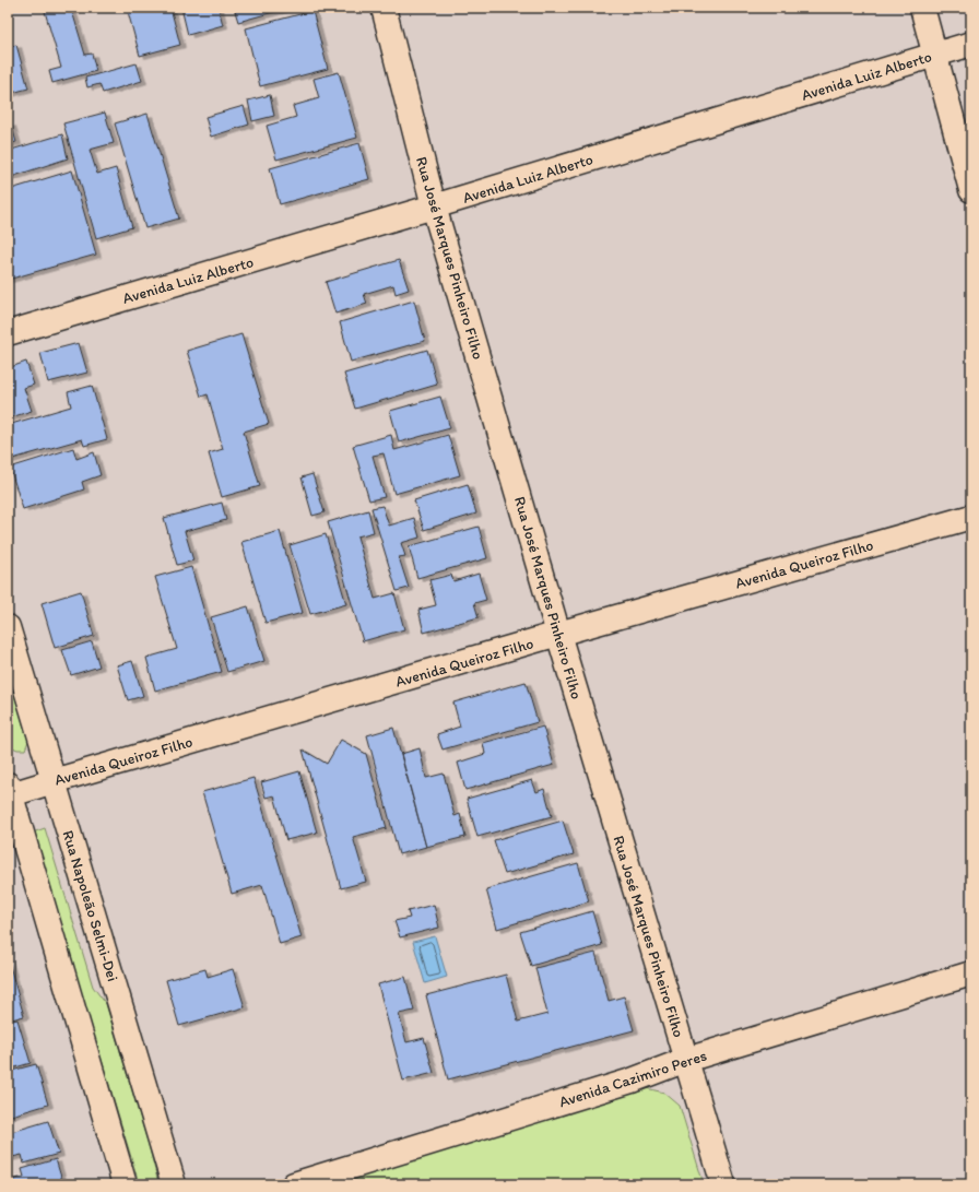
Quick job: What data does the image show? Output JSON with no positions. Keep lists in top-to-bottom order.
{
  "streets": {
    "street": [
      "Avenida Luiz Alberto",
      "Rua José Marques Pinheiro Filho",
      "Avenida Queiroz Filho",
      "Rua Napoleão Selmi-Dei",
      "Avenida Cazimiro Peres"
    ]
  },
  "crossings": [
    ["Avenida Luiz Alberto", "Rua José Marques Pinheiro Filho"],
    ["Rua José Marques Pinheiro Filho", "Avenida Queiroz Filho"],
    ["Rua José Marques Pinheiro Filho", "Avenida Cazimiro Peres"],
    ["Avenida Queiroz Filho", "Rua Napoleão Selmi-Dei"]
  ]
}
